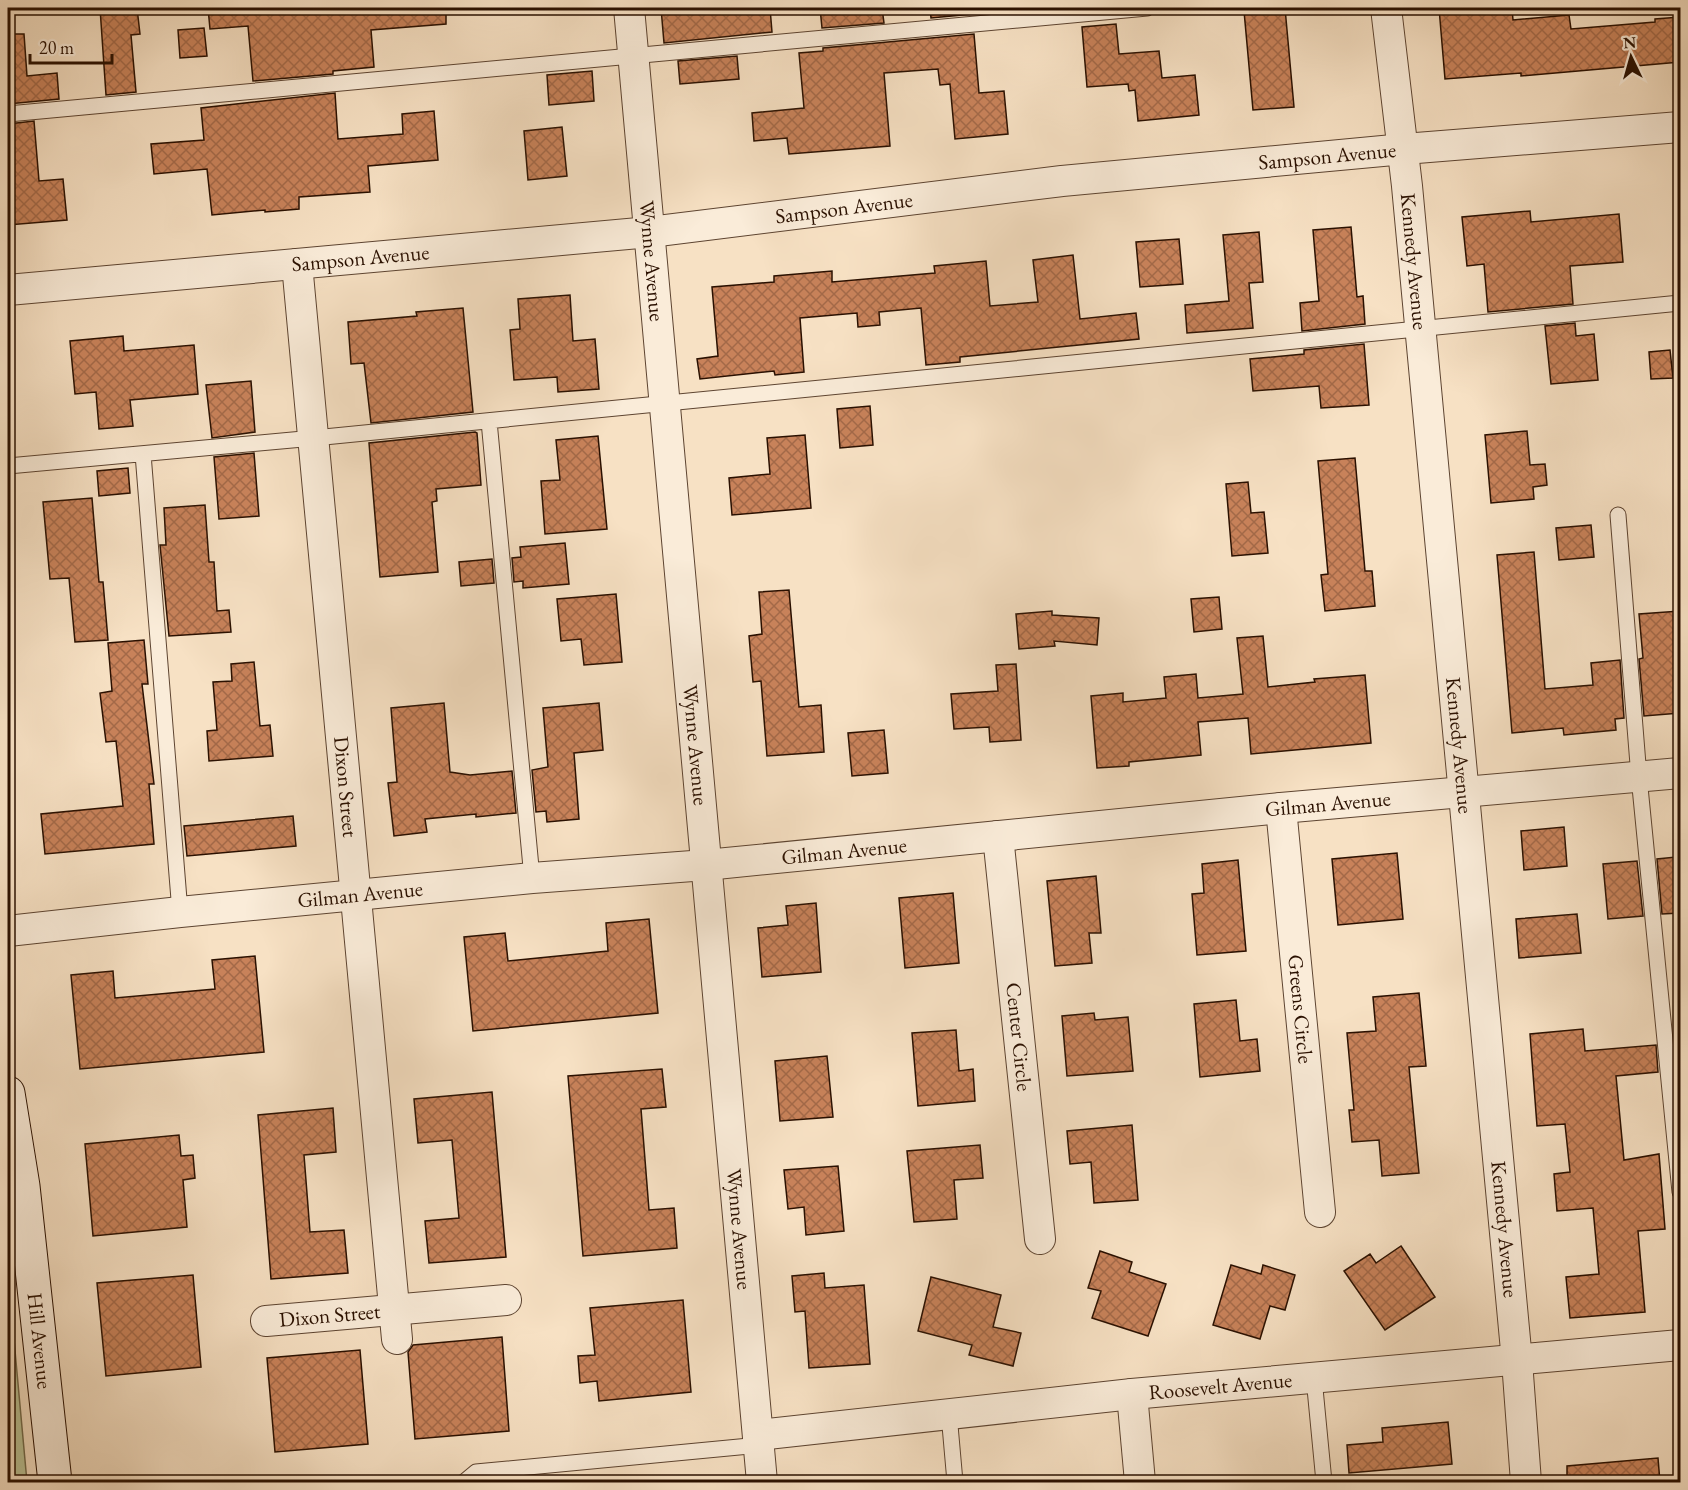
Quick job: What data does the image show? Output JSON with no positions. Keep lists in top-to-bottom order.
{
  "streets": {
    "street": [
      "Sampson Avenue",
      "Wynne Avenue",
      "Kennedy Avenue",
      "Dixon Street",
      "Gilman Avenue",
      "Greens Circle",
      "Center Circle",
      "Hill Avenue",
      "Roosevelt Avenue"
    ]
  },
  "crossings": [
    ["Sampson Avenue", "Wynne Avenue"],
    ["Sampson Avenue", "Kennedy Avenue"],
    ["Sampson Avenue", "Dixon Street"],
    ["Wynne Avenue", "Gilman Avenue"],
    ["Wynne Avenue", "Roosevelt Avenue"],
    ["Kennedy Avenue", "Gilman Avenue"],
    ["Kennedy Avenue", "Roosevelt Avenue"],
    ["Dixon Street", "Gilman Avenue"],
    ["Gilman Avenue", "Greens Circle"],
    ["Gilman Avenue", "Center Circle"]
  ],
  "scale_bar": "20 m",
  "north": "top"
}
